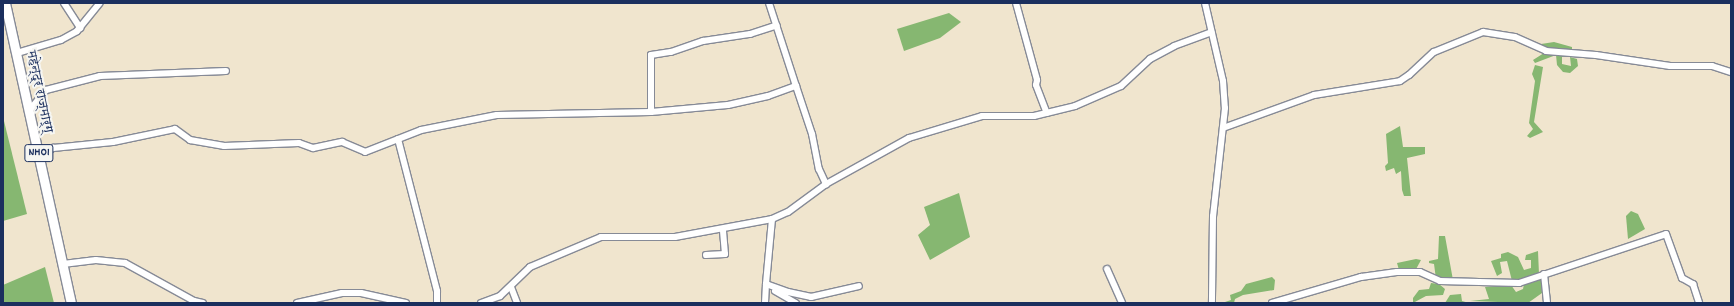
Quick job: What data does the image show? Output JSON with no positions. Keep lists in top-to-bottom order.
{
  "streets": {
    "highway": ["महेन्द्र राज्मार्ग्", "NH01"]
  }
}
